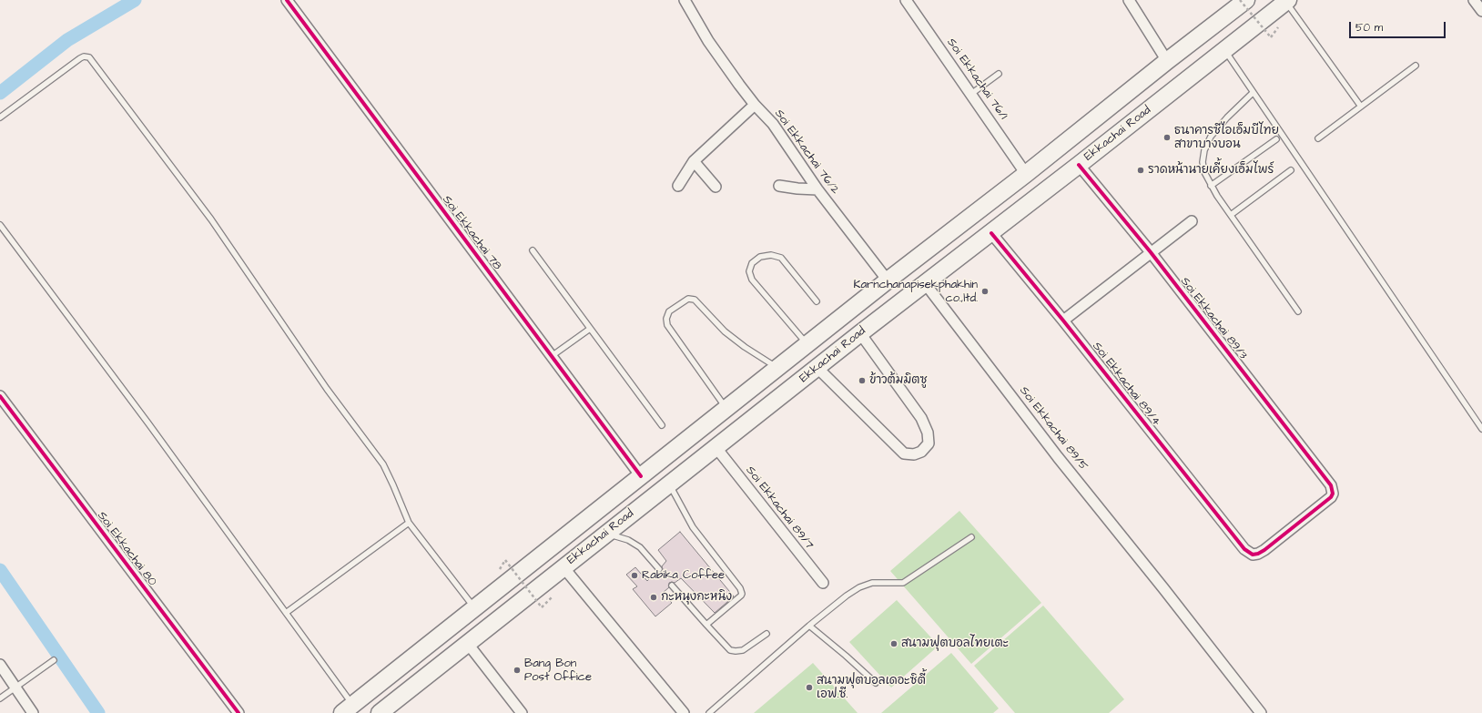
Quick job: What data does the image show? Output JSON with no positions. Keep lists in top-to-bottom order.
{
  "streets": {
    "main road": ["Ekkachai Road"],
    "street": [
      "Soi Ekkachai 76/1",
      "Soi Ekkachai 76/2",
      "Soi Ekkachai 78",
      "Soi Ekkachai 89/3",
      "Soi Ekkachai 89/4",
      "Soi Ekkachai 89/5",
      "Soi Ekkachai 89/7",
      "Soi Ekkachai 80"
    ]
  },
  "crossings": [
    ["Soi Ekkachai 76/1", "Ekkachai Road"],
    ["Ekkachai Road", "Soi Ekkachai 76/2"],
    ["Ekkachai Road", "Soi Ekkachai 78"],
    ["Ekkachai Road", "Soi Ekkachai 89/3"],
    ["Ekkachai Road", "Soi Ekkachai 89/4"],
    ["Ekkachai Road", "Soi Ekkachai 89/5"],
    ["Ekkachai Road", "Soi Ekkachai 89/7"],
    ["Soi Ekkachai 89/3", "Soi Ekkachai 89/4"]
  ],
  "places": [
    "ธนาคารซีไอเอ็มบีไทย สาขาบางบอน",
    "ราดหน้านายเคี้ยงเอ็มไพร์",
    "Karnchanapisekphakhin co.,ltd.",
    "ข้าวต้มมิตซู",
    "Rabika Coffee",
    "กะหนุงกะหนิง",
    "สนามฟุตบอลไทยเตะ",
    "Bang Bon Post Office",
    "สนามฟุตบอลเดอะซิตี้ เอฟ.ซี."
  ],
  "scale_bar": "50 m"
}
